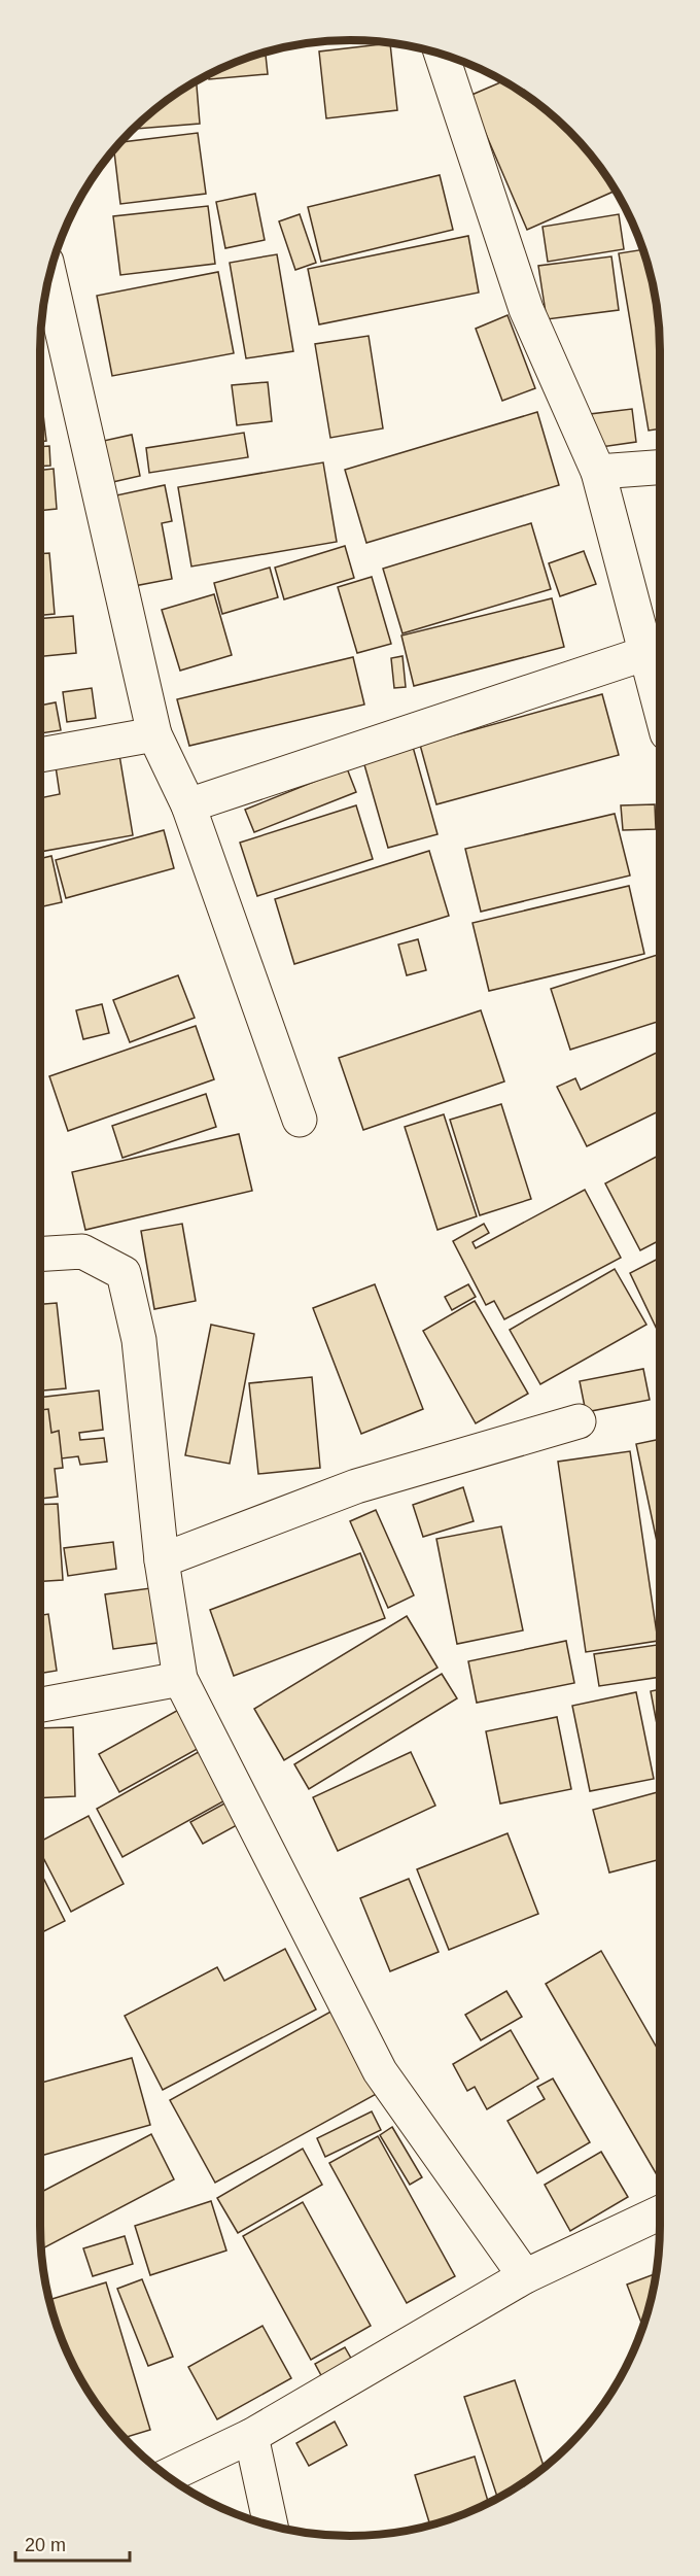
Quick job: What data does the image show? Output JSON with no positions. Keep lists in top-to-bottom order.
{
  "scale_bar": "20 m"
}
